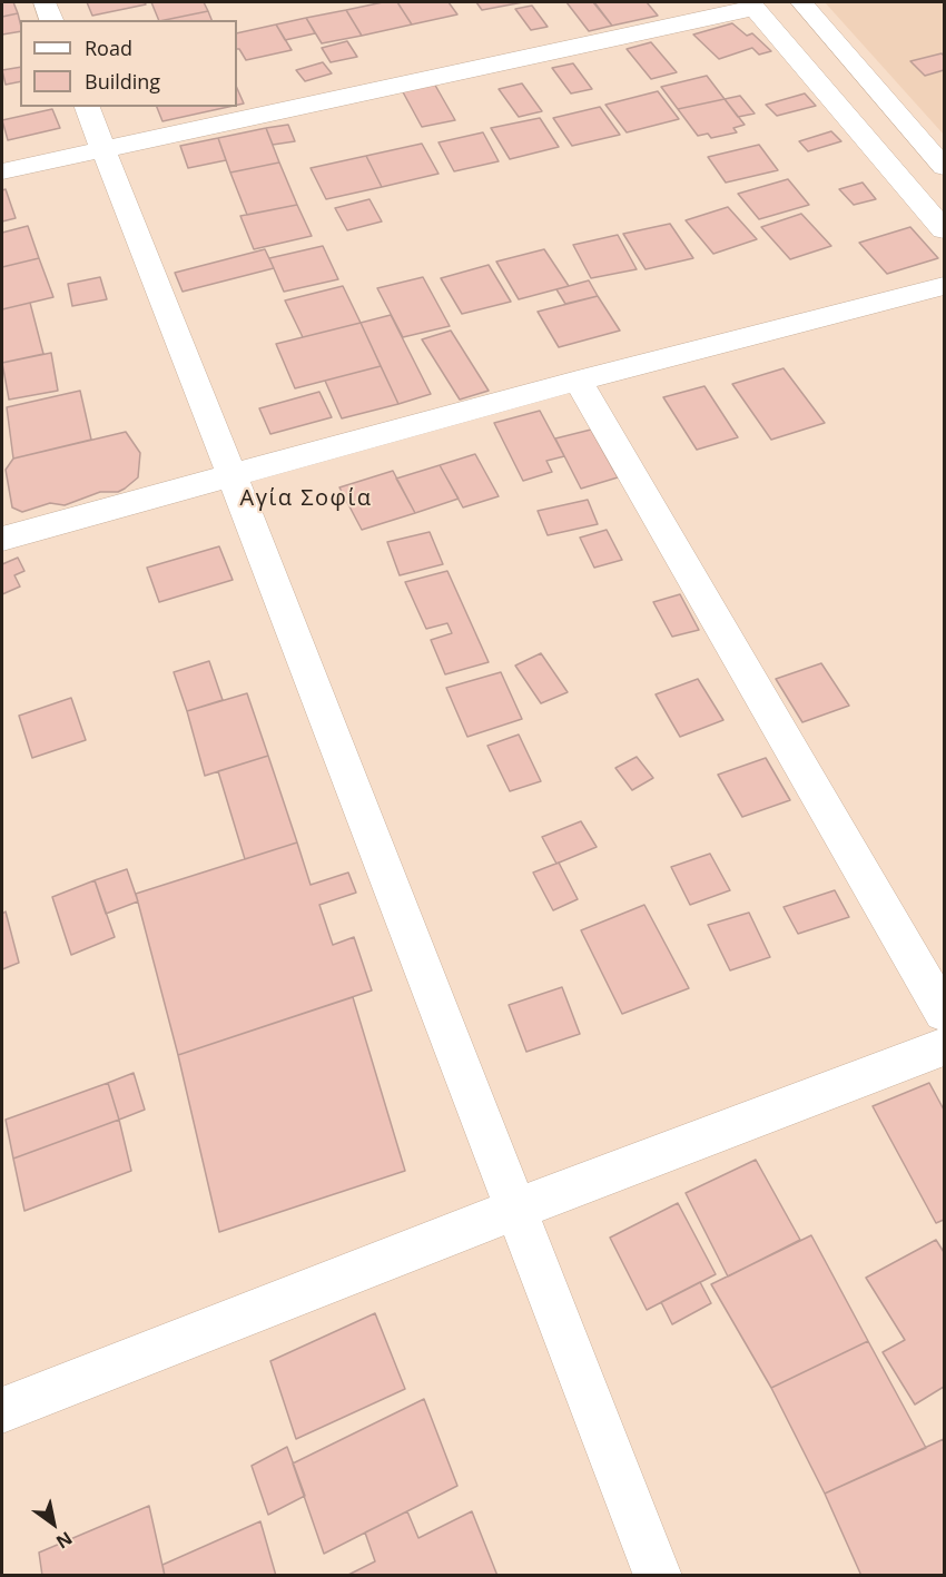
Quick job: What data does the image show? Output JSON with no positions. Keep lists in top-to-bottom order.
{
  "districts": ["Αγία Σοφία"],
  "legend": ["Road", "Building"],
  "north": "bottom right"
}
